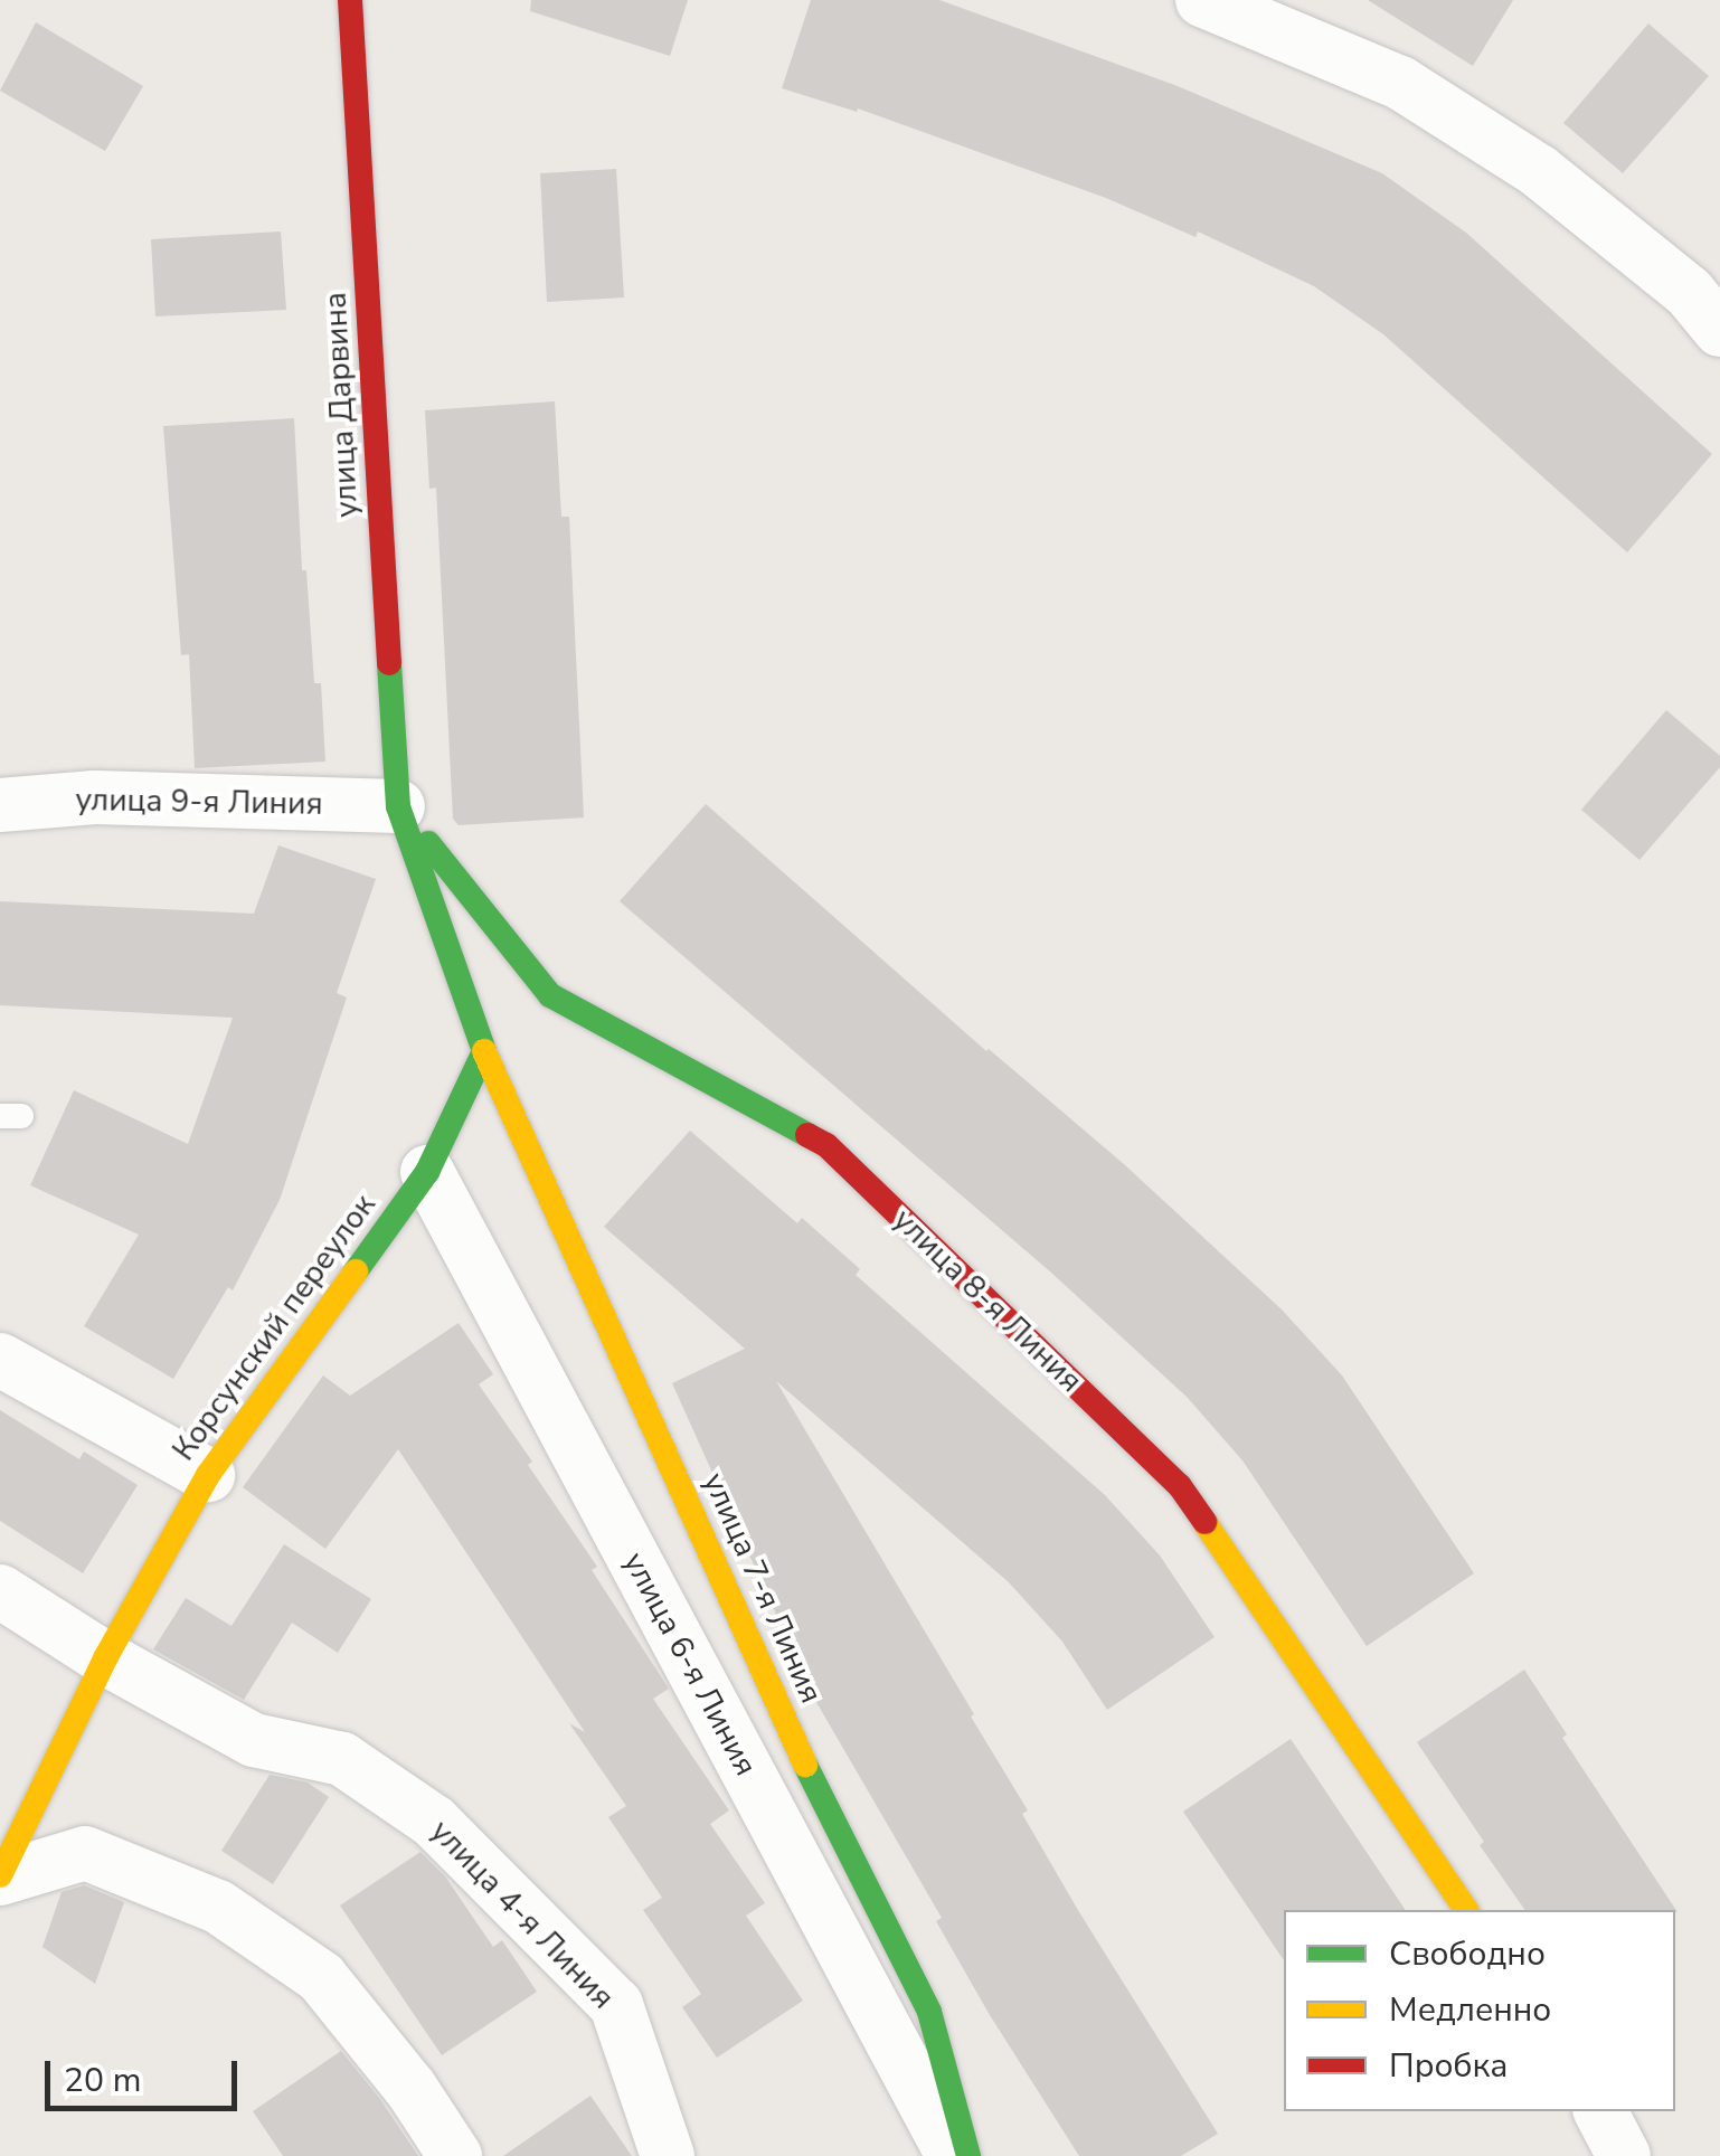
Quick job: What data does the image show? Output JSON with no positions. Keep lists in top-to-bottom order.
{
  "streets": {
    "street": [
      "улица Дарвина",
      "улица 9-я Линия",
      "улица 8-я Линия",
      "Корсунский переулок",
      "улица 7-я Линия",
      "улица 6-я Линия",
      "улица 4-я Линия"
    ]
  },
  "crossings": [
    ["улица Дарвина", "улица 9-я Линия"],
    ["улица Дарвина", "улица 8-я Линия"],
    ["улица 9-я Линия", "улица 8-я Линия"],
    ["Корсунский переулок", "улица 7-я Линия"],
    ["Корсунский переулок", "улица 6-я Линия"],
    ["Корсунский переулок", "улица 4-я Линия"]
  ],
  "legend": ["Свободно", "Медленно", "Пробка"],
  "scale_bar": "20 m"
}
